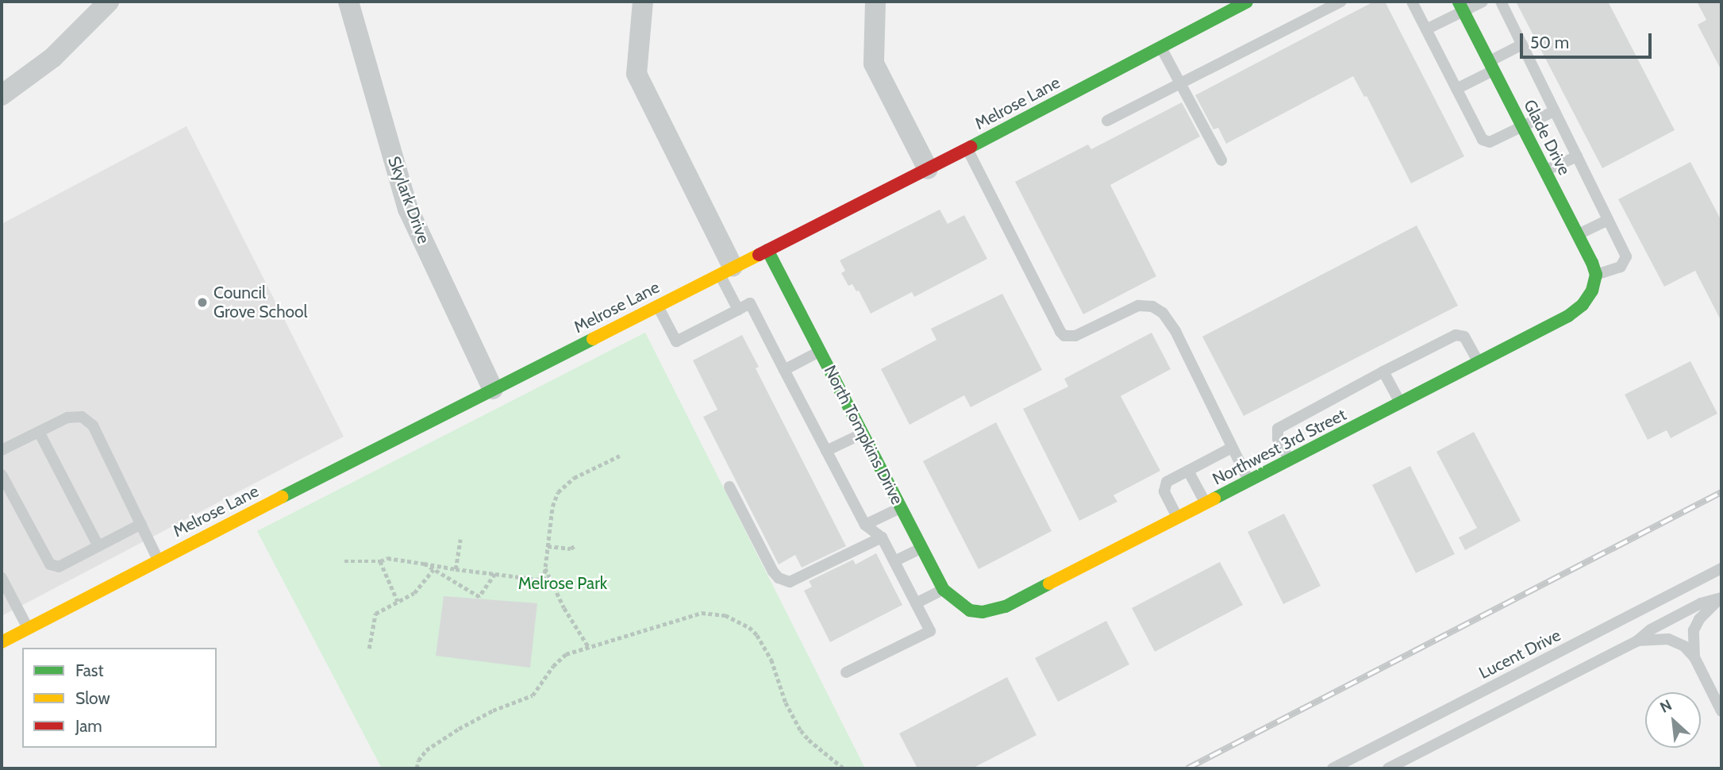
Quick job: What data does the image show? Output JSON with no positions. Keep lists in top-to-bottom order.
{
  "streets": {
    "street": [
      "Melrose Lane",
      "Glade Drive",
      "Skylark Drive",
      "North Tompkins Drive",
      "Northwest 3rd Street"
    ],
    "lane": ["Lucent Drive"]
  },
  "crossings": [
    ["Melrose Lane", "Skylark Drive"],
    ["Melrose Lane", "North Tompkins Drive"],
    ["Glade Drive", "Northwest 3rd Street"],
    ["North Tompkins Drive", "Northwest 3rd Street"]
  ],
  "parks": ["Melrose Park"],
  "places": ["Council Grove School"],
  "legend": ["Fast", "Slow", "Jam"],
  "scale_bar": "50 m",
  "north": "top left"
}
